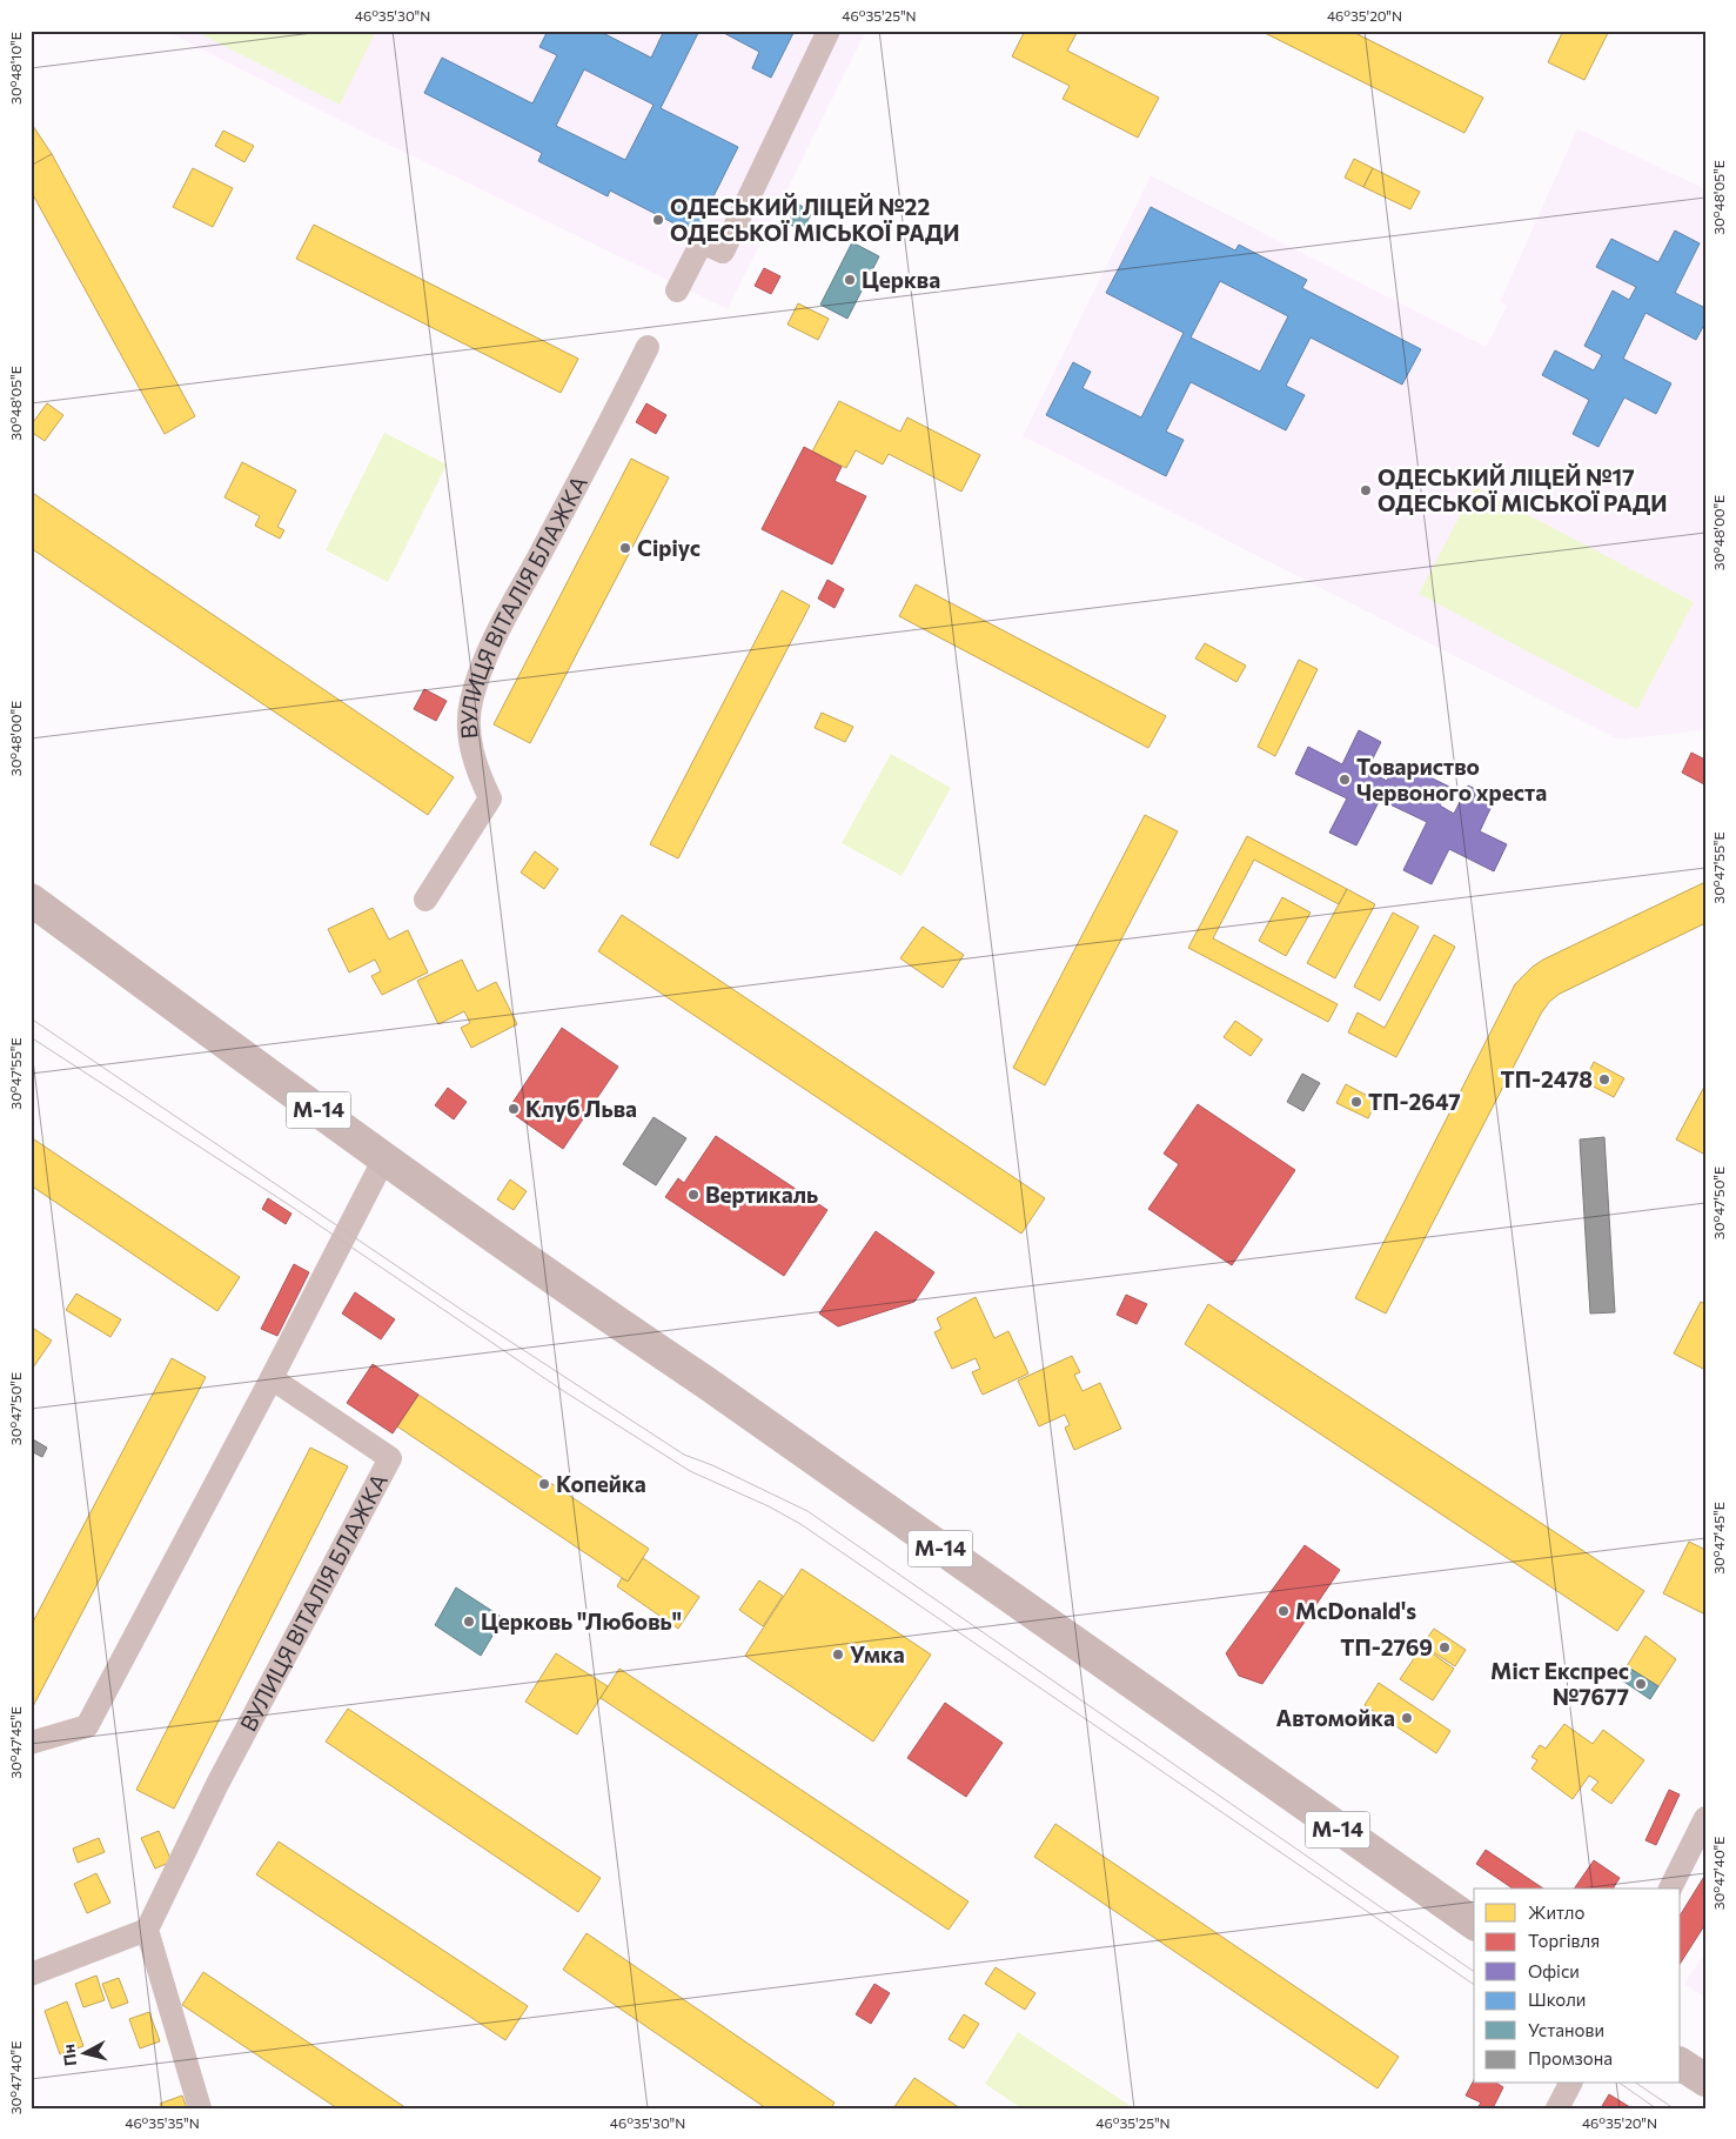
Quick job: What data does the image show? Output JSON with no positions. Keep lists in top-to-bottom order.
{
  "streets": {
    "highway": ["М-14"],
    "street": ["ВУЛИЦЯ ВІТАЛІЯ БЛАЖКА"]
  },
  "places": [
    "ОДЕСЬКИЙ ЛІЦЕЙ №22 ОДЕСЬКОЇ МІСЬКОЇ РАДИ",
    "Церква",
    "ОДЕСЬКИЙ ЛІЦЕЙ №17 ОДЕСЬКОЇ МІСЬКОЇ РАДИ",
    "Сіріус",
    "Товариство Червоного хреста",
    "ТП-2478",
    "ТП-2647",
    "Клуб Льва",
    "Вертикаль",
    "Копейка",
    "McDonald's",
    "Церковь \"Любовь\"",
    "ТП-2769",
    "Умка",
    "Міст Експрес №7677",
    "Автомойка"
  ],
  "legend": [
    "Житло",
    "Торгівля",
    "Офіси",
    "Школи",
    "Установи",
    "Промзона"
  ],
  "north": "left",
  "coordinates": [
    "46°35'30\"N",
    "46°35'25\"N",
    "46°35'20\"N",
    "30°48'10\"E",
    "30°48'05\"E",
    "30°48'00\"E",
    "30°47'55\"E",
    "30°47'50\"E",
    "30°47'45\"E",
    "30°47'40\"E",
    "46°35'35\"N"
  ]
}
